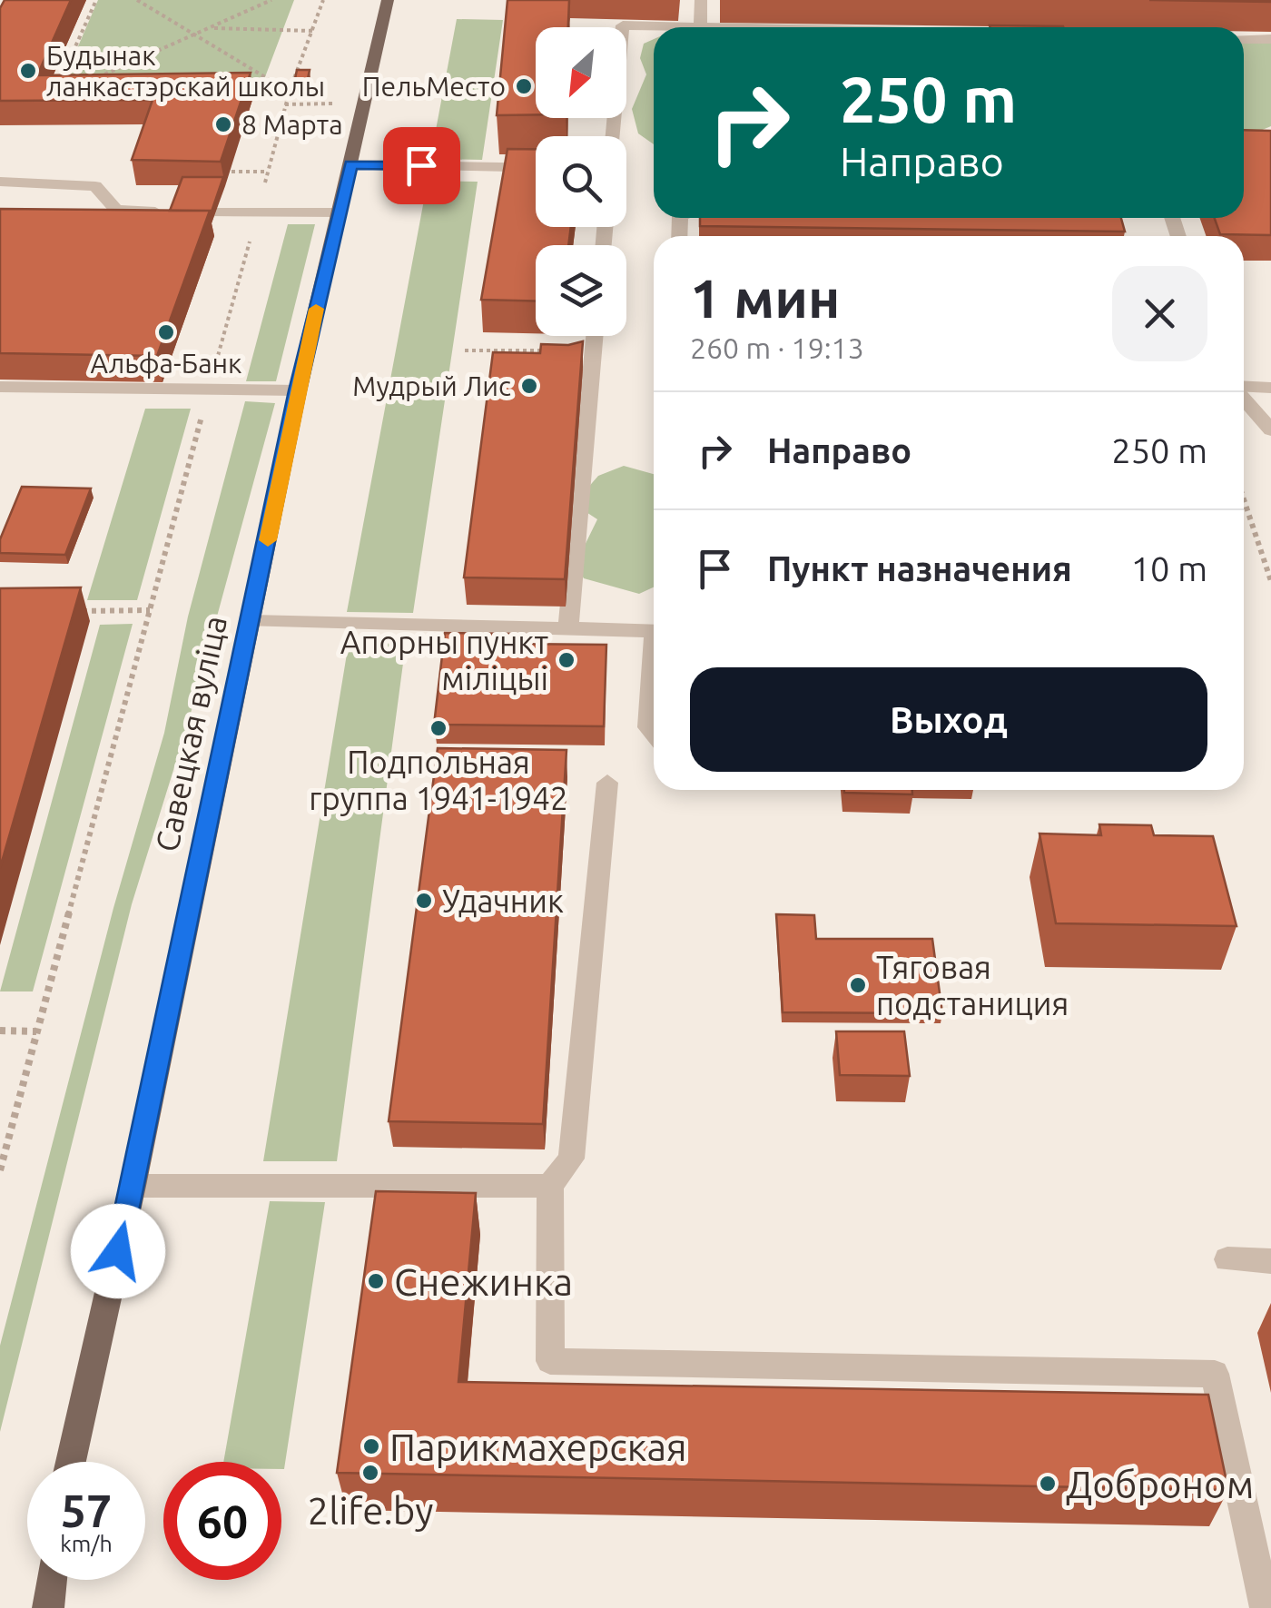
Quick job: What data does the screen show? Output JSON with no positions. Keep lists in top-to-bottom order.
{
  "streets": {
    "main road": ["Савецкая вуліца"]
  },
  "places": [
    "Будынак ланкастэрскай школы",
    "ПельМесто",
    "8 Марта",
    "Альфа-Банк",
    "Мудрый Лис",
    "Апорны пункт міліцыі",
    "Подпольная группа 1941-1942",
    "Удачник",
    "Тяговая подстаниция",
    "Снежинка",
    "Парикмахерская",
    "2life.by",
    "Доброном"
  ],
  "north": "bottom left",
  "page": {
    "turn": ["250 m", "Направо"],
    "heading": ["1 мин", "260 m · 19:13"],
    "list": [
      {
        "name": "Направо",
        "value": "250 m"
      },
      {
        "name": "Пункт назначения",
        "value": "10 m"
      }
    ],
    "buttons": "Выход",
    "speed": "57 km/h",
    "limit": "60"
  }
}
